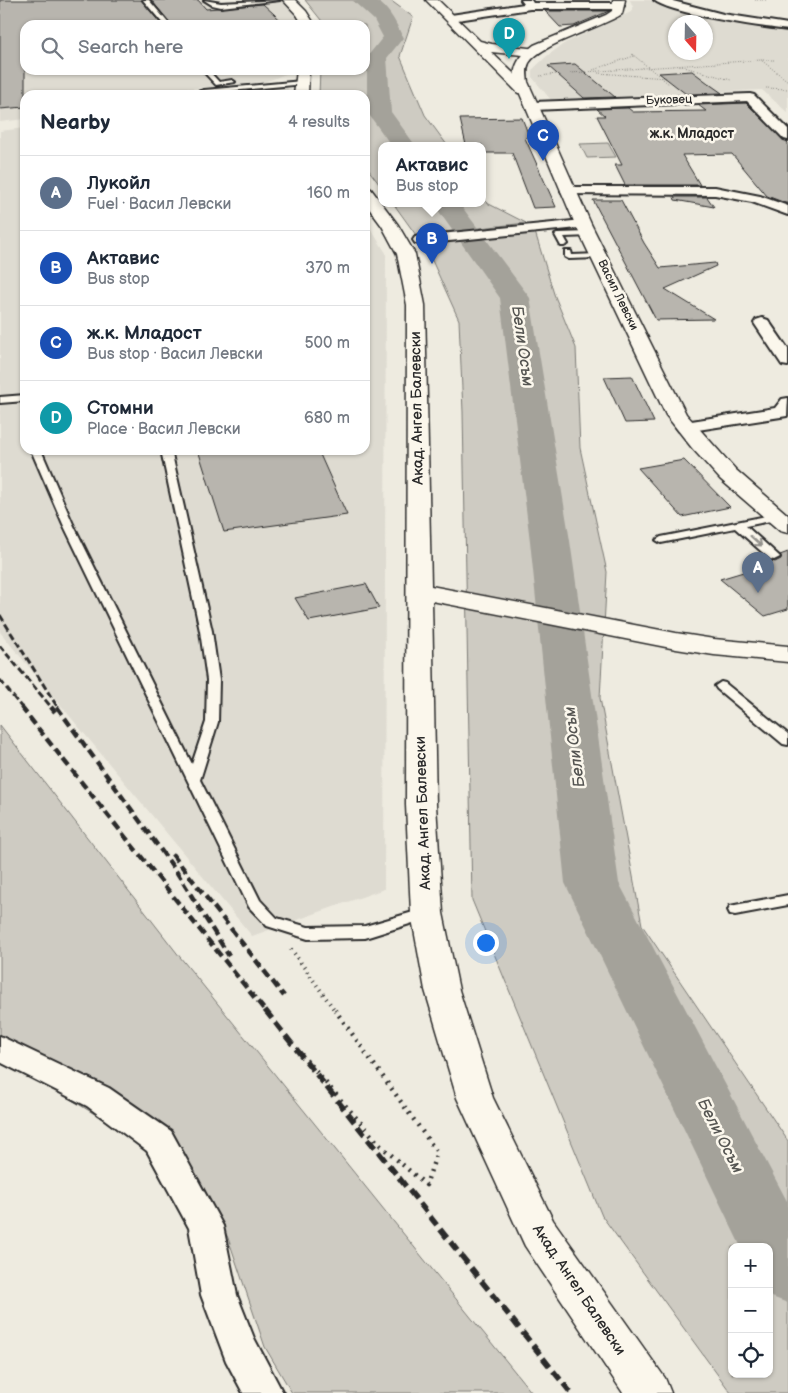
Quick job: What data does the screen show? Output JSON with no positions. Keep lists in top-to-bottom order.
{
  "streets": {
    "street": ["Буковец", "Васил Левски", "Акад. Ангел Балевски"]
  },
  "crossings": [
    ["Буковец", "Васил Левски"]
  ],
  "districts": ["ж.к. Младост"],
  "water": ["Бели Осъм"],
  "north": "bottom",
  "page": {
    "pins": [
      "D",
      "C",
      "B",
      "A"
    ],
    "search": "Search here",
    "heading": ["Nearby", "4 results"],
    "popup": ["Актавис", "Bus stop"],
    "list": [
      {
        "mark": "A",
        "name": "Лукойл",
        "note": "Fuel · Васил Левски",
        "value": "160 m"
      },
      {
        "mark": "B",
        "name": "Актавис",
        "note": "Bus stop",
        "value": "370 m"
      },
      {
        "mark": "C",
        "name": "ж.к. Младост",
        "note": "Bus stop · Васил Левски",
        "value": "500 m"
      },
      {
        "mark": "D",
        "name": "Стомни",
        "note": "Place · Васил Левски",
        "value": "680 m"
      }
    ],
    "map_buttons": ["+", "−"]
  }
}
